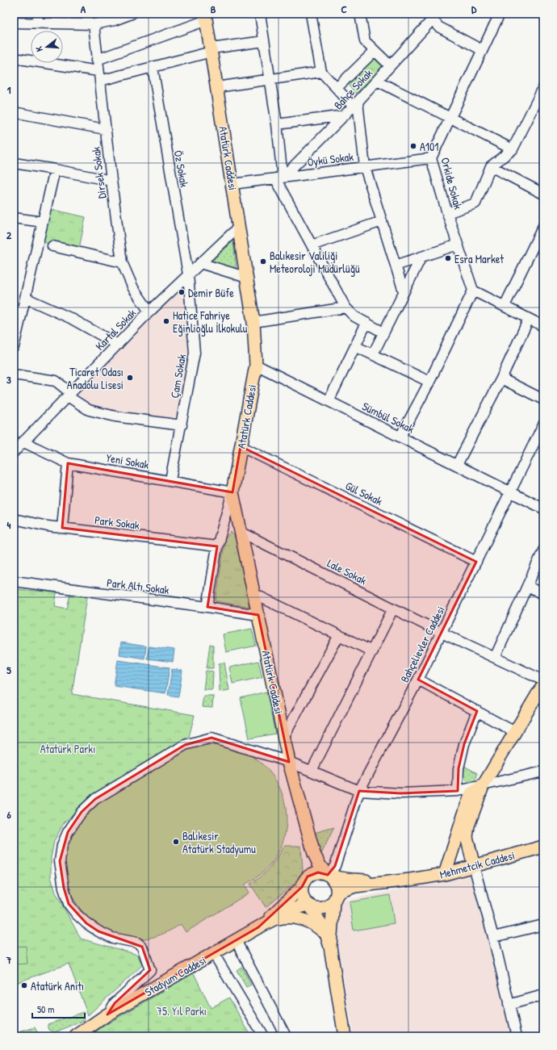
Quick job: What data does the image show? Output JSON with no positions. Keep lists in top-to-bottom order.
{
  "streets": {
    "main road": ["Atatürk Caddesi", "Mehmetcik Caddesi", "Stadyum Caddesi"],
    "street": [
      "Bahçe Sokak",
      "Öykü Sokak",
      "Öz Sokak",
      "Dirsek Sokak",
      "Orkide Sokak",
      "Kartal Sokak",
      "Çam Sokak",
      "Sümbül Sokak",
      "Yeni Sokak",
      "Gül Sokak",
      "Park Sokak",
      "Lale Sokak",
      "Park Altı Sokak",
      "Bahçelievler Caddesi"
    ]
  },
  "crossings": [
    ["Bahçe Sokak", "Öykü Sokak"],
    ["Atatürk Caddesi", "Öykü Sokak"],
    ["Atatürk Caddesi", "Kartal Sokak"],
    ["Atatürk Caddesi", "Sümbül Sokak"],
    ["Atatürk Caddesi", "Yeni Sokak"],
    ["Atatürk Caddesi", "Gül Sokak"],
    ["Atatürk Caddesi", "Lale Sokak"],
    ["Atatürk Caddesi", "Park Altı Sokak"],
    ["Öykü Sokak", "Orkide Sokak"],
    ["Öz Sokak", "Kartal Sokak"],
    ["Öz Sokak", "Çam Sokak"],
    ["Dirsek Sokak", "Kartal Sokak"],
    ["Kartal Sokak", "Çam Sokak"],
    ["Kartal Sokak", "Yeni Sokak"],
    ["Çam Sokak", "Yeni Sokak"],
    ["Sümbül Sokak", "Bahçelievler Caddesi"],
    ["Gül Sokak", "Bahçelievler Caddesi"],
    ["Lale Sokak", "Bahçelievler Caddesi"]
  ],
  "parks": ["Atatürk Parkı", "75. Yıl Parkı"],
  "places": [
    "A101",
    "Esra Market",
    "Balıkesir Valiliği Meteoroloji Müdürlüğü",
    "Demir Büfe",
    "Hatice Fahriye Eğinlioğlu İlkokulu",
    "Ticaret Odası Anadolu Lisesi",
    "Balıkesir Atatürk Stadyumu",
    "Atatürk Anıtı"
  ],
  "scale_bar": "50 m",
  "north": "left",
  "grid": {
    "columns": [
      "A",
      "B",
      "C",
      "D"
    ],
    "rows": [
      "1",
      "2",
      "3",
      "4",
      "5",
      "6",
      "7"
    ]
  }
}
